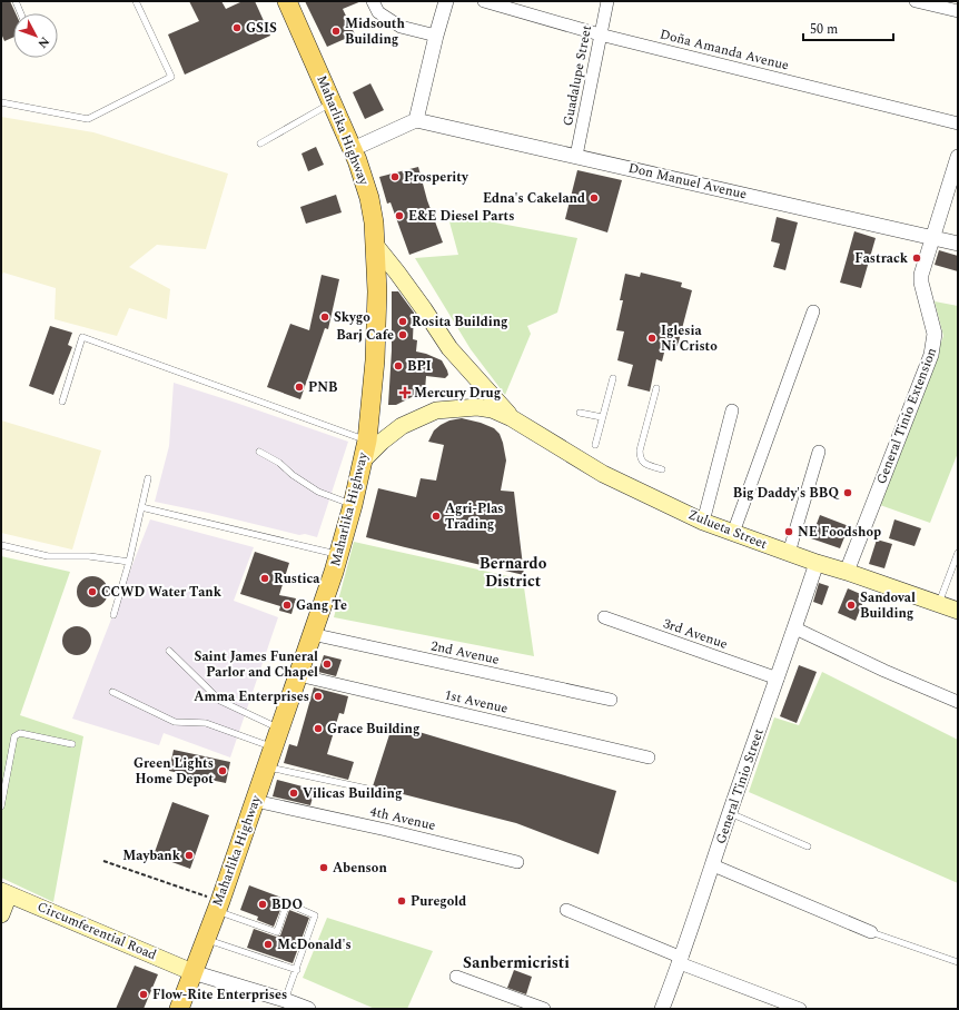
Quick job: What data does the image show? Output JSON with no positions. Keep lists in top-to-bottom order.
{
  "streets": {
    "main road": ["Maharlika Highway", "Zulueta Street", "Circumferential Road"],
    "street": [
      "Doña Amanda Avenue",
      "Guadalupe Street",
      "Don Manuel Avenue",
      "General Tinio Extension",
      "3rd Avenue",
      "2nd Avenue",
      "1st Avenue",
      "General Tinio Street",
      "4th Avenue"
    ]
  },
  "crossings": [
    ["Doña Amanda Avenue", "Guadalupe Street"],
    ["Guadalupe Street", "Don Manuel Avenue"],
    ["Maharlika Highway", "Zulueta Street"],
    ["Maharlika Highway", "2nd Avenue"],
    ["Maharlika Highway", "1st Avenue"],
    ["Maharlika Highway", "4th Avenue"],
    ["Maharlika Highway", "Circumferential Road"],
    ["Don Manuel Avenue", "General Tinio Extension"],
    ["General Tinio Extension", "Zulueta Street"],
    ["Zulueta Street", "General Tinio Street"],
    ["3rd Avenue", "General Tinio Street"]
  ],
  "districts": ["Bernardo District", "Sanbermicristi"],
  "places": {
    "other": [
      "GSIS",
      "Midsouth Building",
      "Prosperity",
      "Edna's Cakeland",
      "E&E Diesel Parts",
      "Fastrack",
      "Skygo",
      "Rosita Building",
      "Barj Cafe",
      "Iglesia Ni Cristo",
      "BPI",
      "PNB",
      "Big Daddy's BBQ",
      "Agri-Plas Trading",
      "NE Foodshop",
      "Rustica",
      "CCWD Water Tank",
      "Gang Te",
      "Sandoval Building",
      "Saint James Funeral Parlor and Chapel",
      "Amma Enterprises",
      "Grace Building",
      "Green Lights Home Depot",
      "Vilicas Building",
      "Maybank",
      "Abenson",
      "Puregold",
      "BDO",
      "McDonald's",
      "Flow-Rite Enterprises"
    ],
    "health": ["Mercury Drug"]
  },
  "scale_bar": "50 m",
  "north": "bottom right"
}
